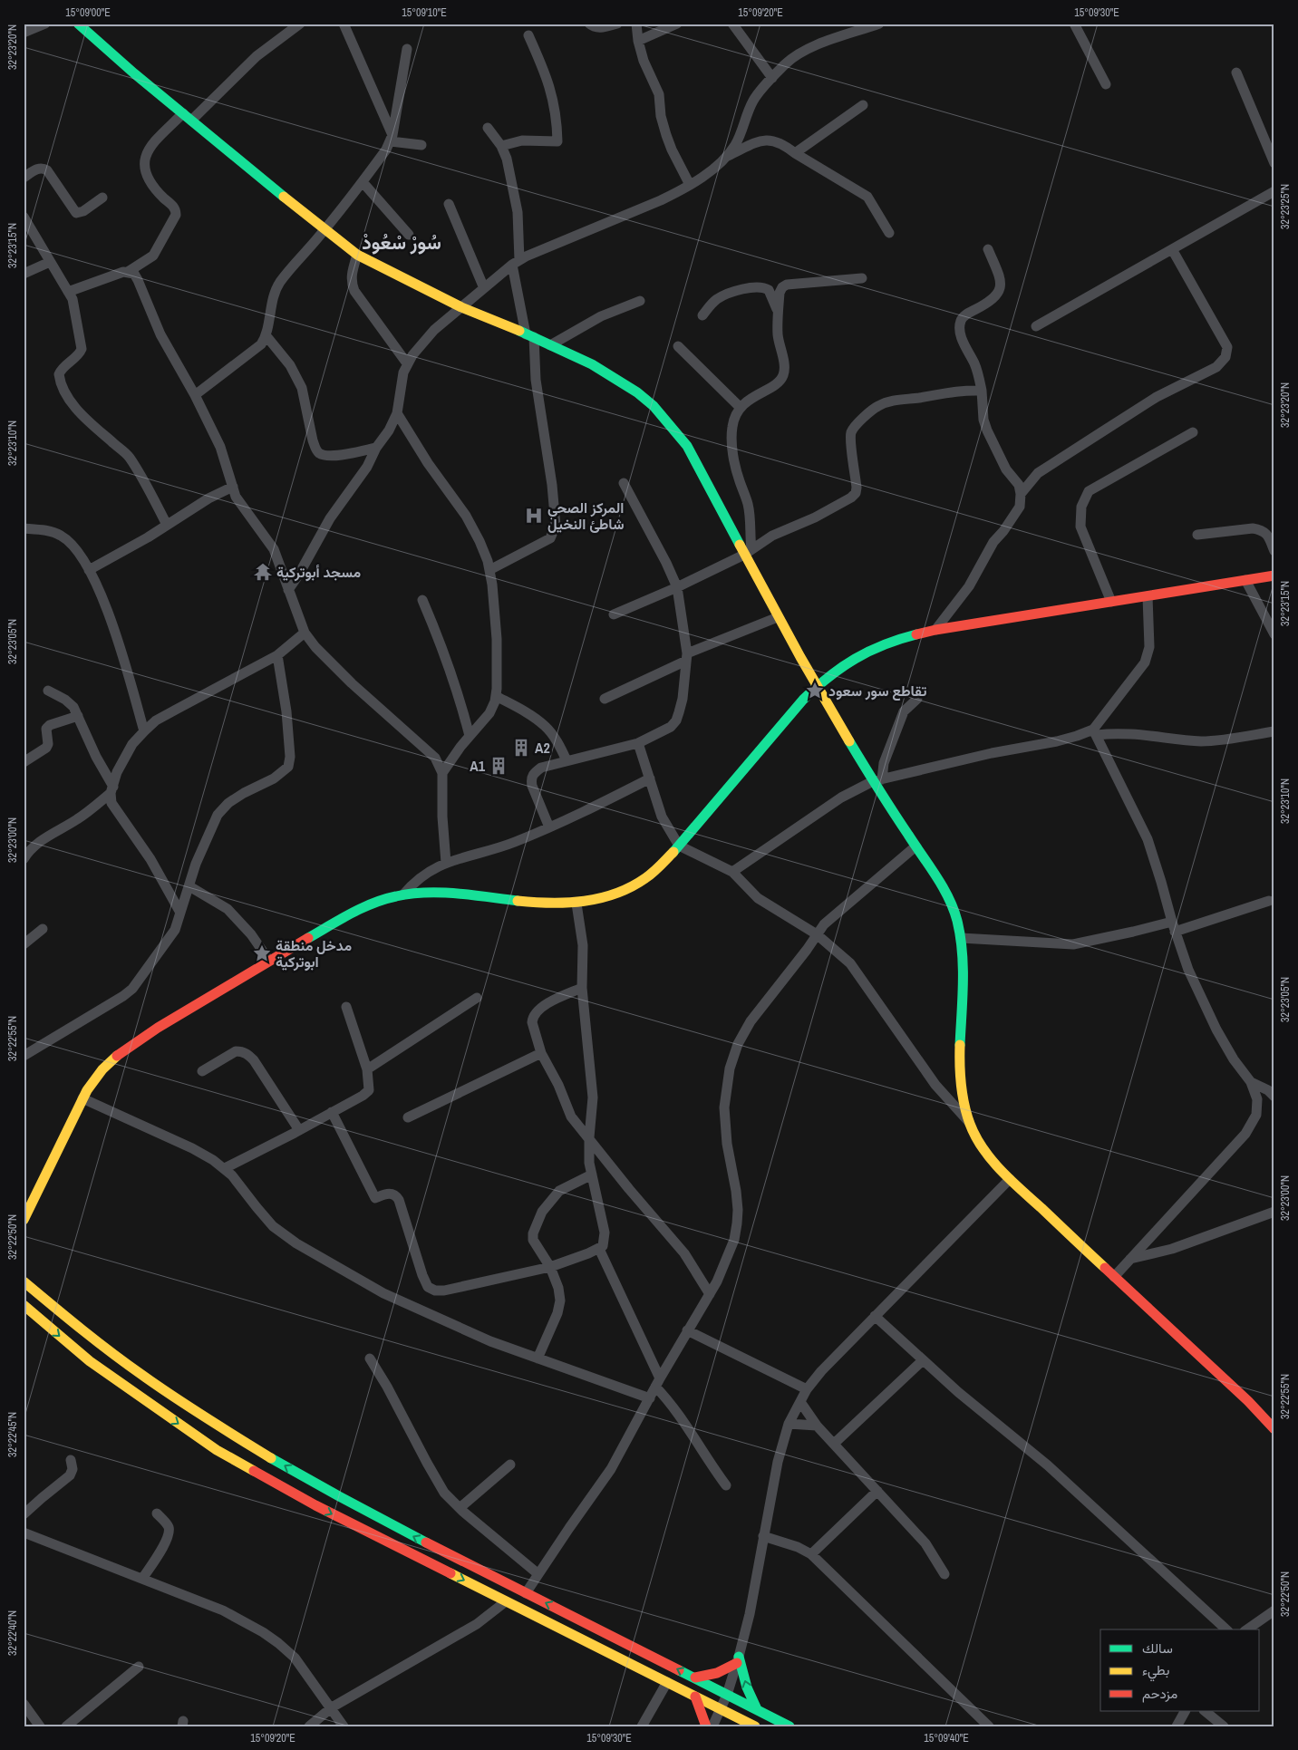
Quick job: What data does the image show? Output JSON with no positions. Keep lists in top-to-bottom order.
{
  "districts": ["سُورْ سْعُودْ"],
  "places": {
    "hospital": ["المركز الصحي شاطئ النخيل"],
    "temple": ["مسجد أبوتركية"],
    "place": ["تقاطع سور سعود", "مدخل منطقة ابوتركية"],
    "building": ["A2", "A1"]
  },
  "legend": ["سالك", "بطيء", "مزدحم"],
  "coordinates": [
    "15°09'00\"E",
    "15°09'10\"E",
    "15°09'20\"E",
    "15°09'30\"E",
    "32°23'20\"N",
    "32°23'25\"N",
    "32°23'15\"N",
    "32°23'10\"N",
    "32°23'05\"N",
    "32°23'00\"N",
    "32°22'55\"N",
    "32°22'50\"N",
    "32°22'45\"N",
    "32°22'40\"N",
    "15°09'40\"E"
  ]
}
